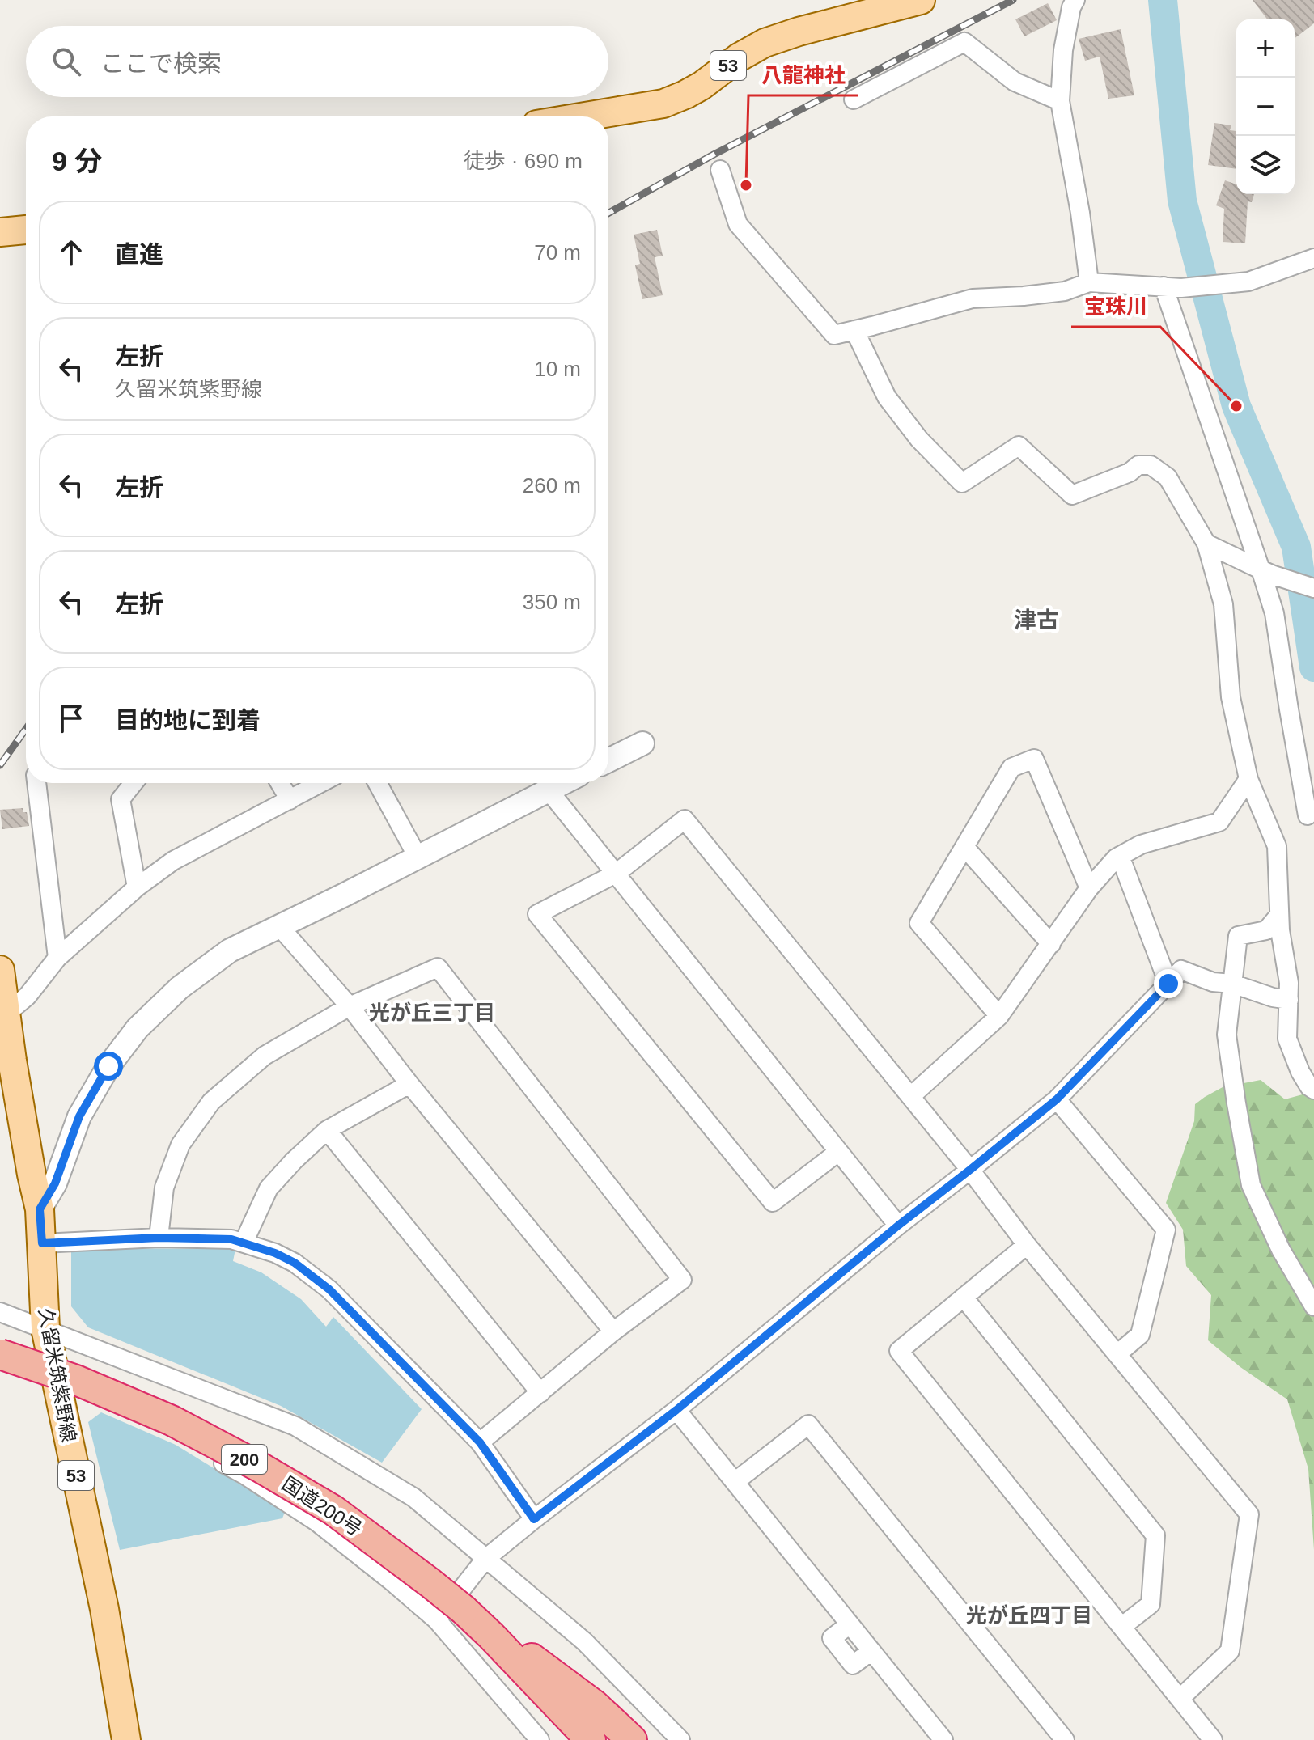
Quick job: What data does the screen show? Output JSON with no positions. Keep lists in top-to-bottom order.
{
  "streets": {
    "highway": ["200", "国道200号"],
    "main road": ["53", "久留米筑紫野線"]
  },
  "districts": ["津古", "光が丘三丁目", "光が丘四丁目"],
  "places": ["八龍神社", "宝珠川"],
  "page": {
    "map_buttons": ["+", "−"],
    "search": "ここで検索",
    "heading": ["9 分", "徒歩 · 690 m"],
    "list": [
      ["直進", "70 m"],
      ["左折", "久留米筑紫野線", "10 m"],
      ["左折", "260 m"],
      ["左折", "350 m"],
      "目的地に到着"
    ]
  }
}
